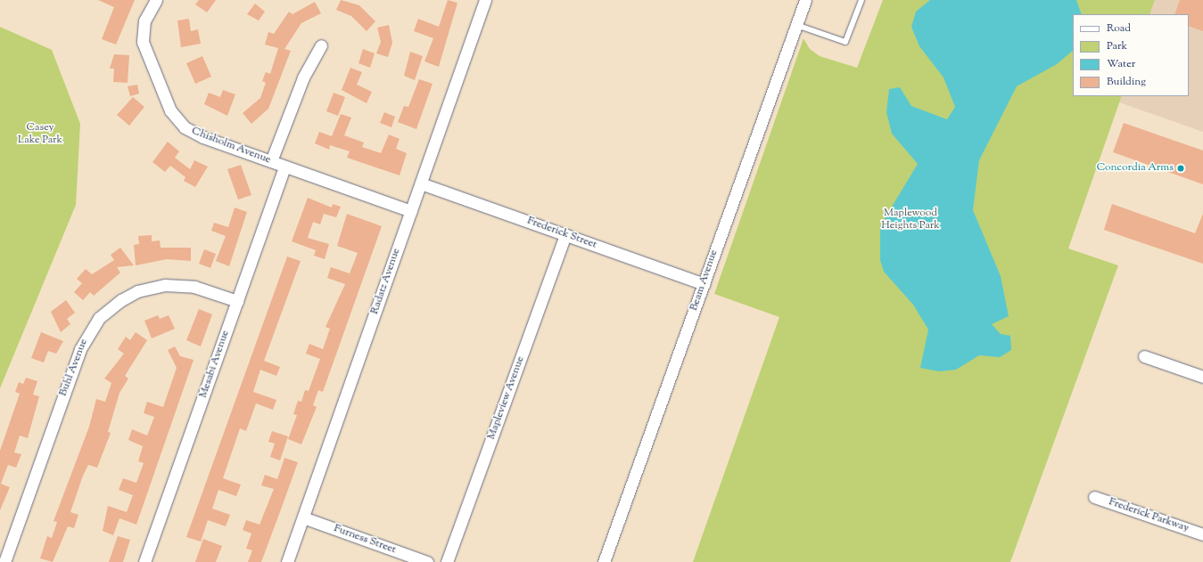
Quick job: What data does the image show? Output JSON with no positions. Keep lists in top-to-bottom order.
{
  "streets": {
    "street": [
      "Chisholm Avenue",
      "Frederick Street",
      "Beam Avenue",
      "Radatz Avenue",
      "Mesabi Avenue",
      "Buhl Avenue",
      "Mapleview Avenue",
      "Frederick Parkway",
      "Furness Street"
    ]
  },
  "crossings": [
    ["Chisholm Avenue", "Radatz Avenue"],
    ["Chisholm Avenue", "Mesabi Avenue"],
    ["Frederick Street", "Beam Avenue"],
    ["Frederick Street", "Radatz Avenue"],
    ["Frederick Street", "Mapleview Avenue"],
    ["Radatz Avenue", "Furness Street"],
    ["Mesabi Avenue", "Buhl Avenue"]
  ],
  "parks": ["Casey Lake Park", "Maplewood Heights Park"],
  "places": ["Concordia Arms"],
  "legend": [
    "Road",
    "Park",
    "Water",
    "Building"
  ]
}
